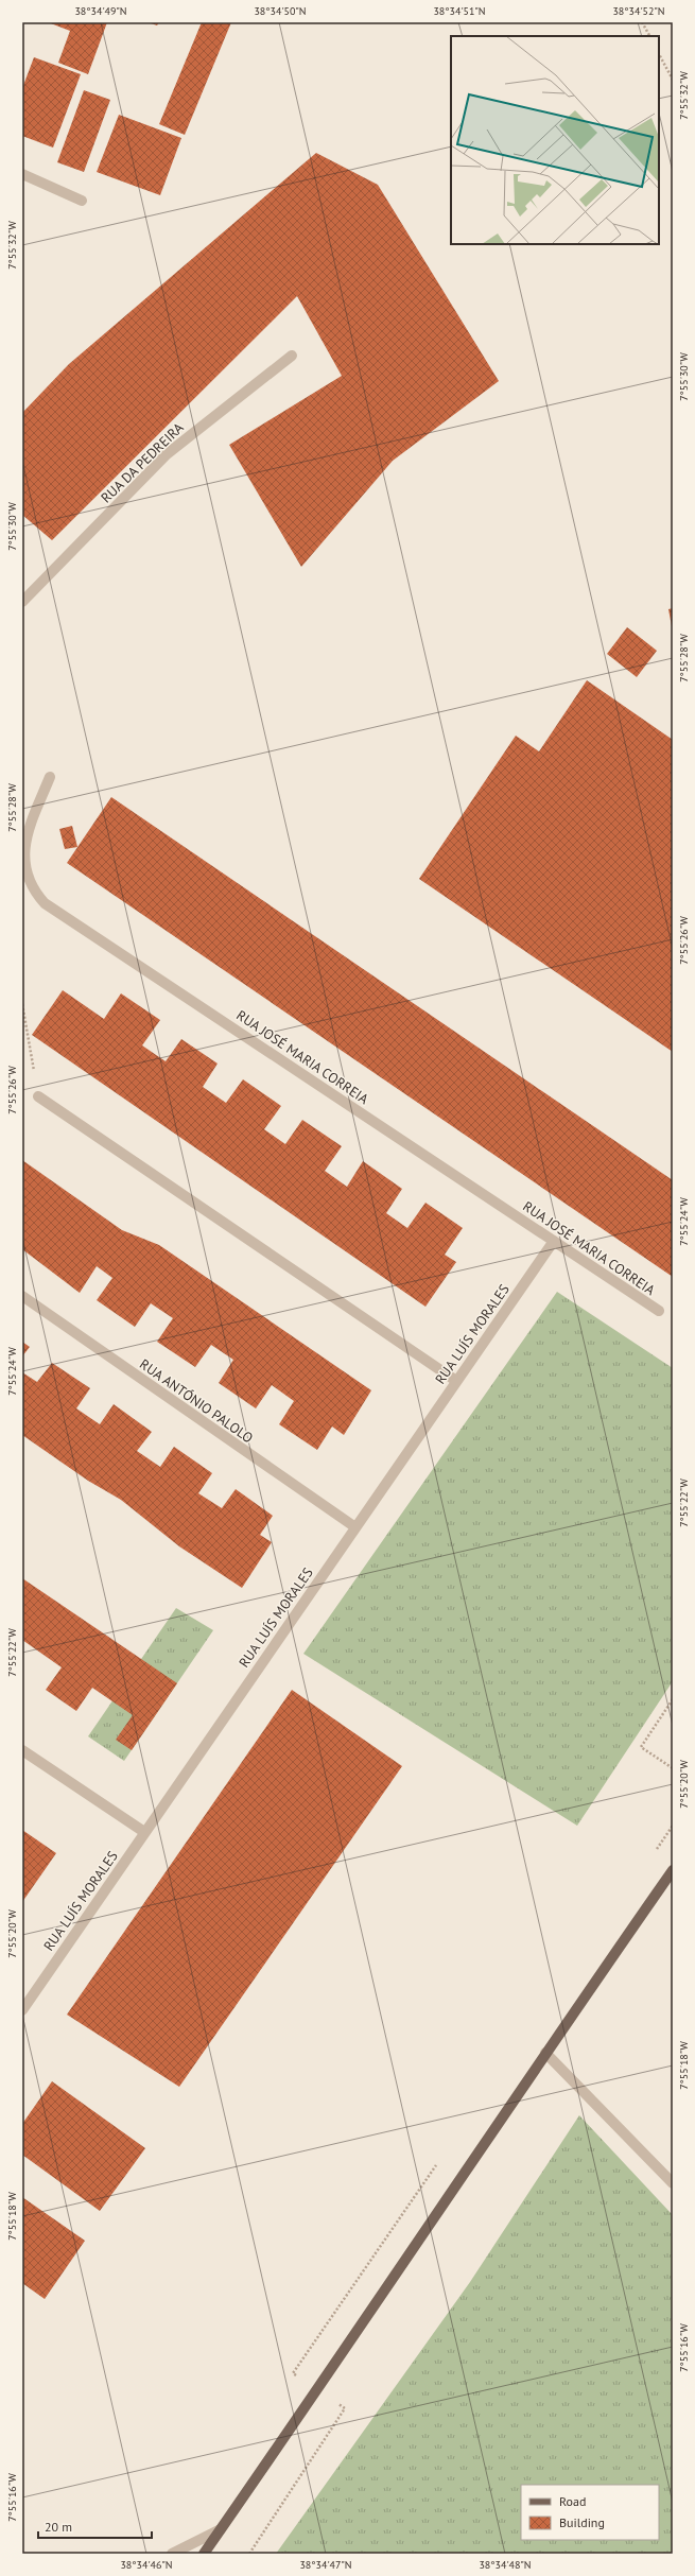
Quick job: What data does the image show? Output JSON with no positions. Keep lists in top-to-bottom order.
{
  "streets": {
    "street": [
      "RUA DA PEDREIRA",
      "RUA JOSÉ MARIA CORREIA",
      "RUA LUÍS MORALES",
      "RUA ANTÓNIO PALOLO"
    ]
  },
  "crossings": [
    ["RUA JOSÉ MARIA CORREIA", "RUA LUÍS MORALES"],
    ["RUA LUÍS MORALES", "RUA ANTÓNIO PALOLO"]
  ],
  "legend": ["Road", "Building"],
  "scale_bar": "20 m",
  "coordinates": [
    "38°34'49\"N",
    "38°34'50\"N",
    "38°34'51\"N",
    "38°34'52\"N",
    "7°55'32\"W",
    "7°55'30\"W",
    "7°55'28\"W",
    "7°55'26\"W",
    "7°55'24\"W",
    "7°55'22\"W",
    "7°55'20\"W",
    "7°55'18\"W",
    "7°55'16\"W",
    "38°34'46\"N",
    "38°34'47\"N",
    "38°34'48\"N"
  ]
}
